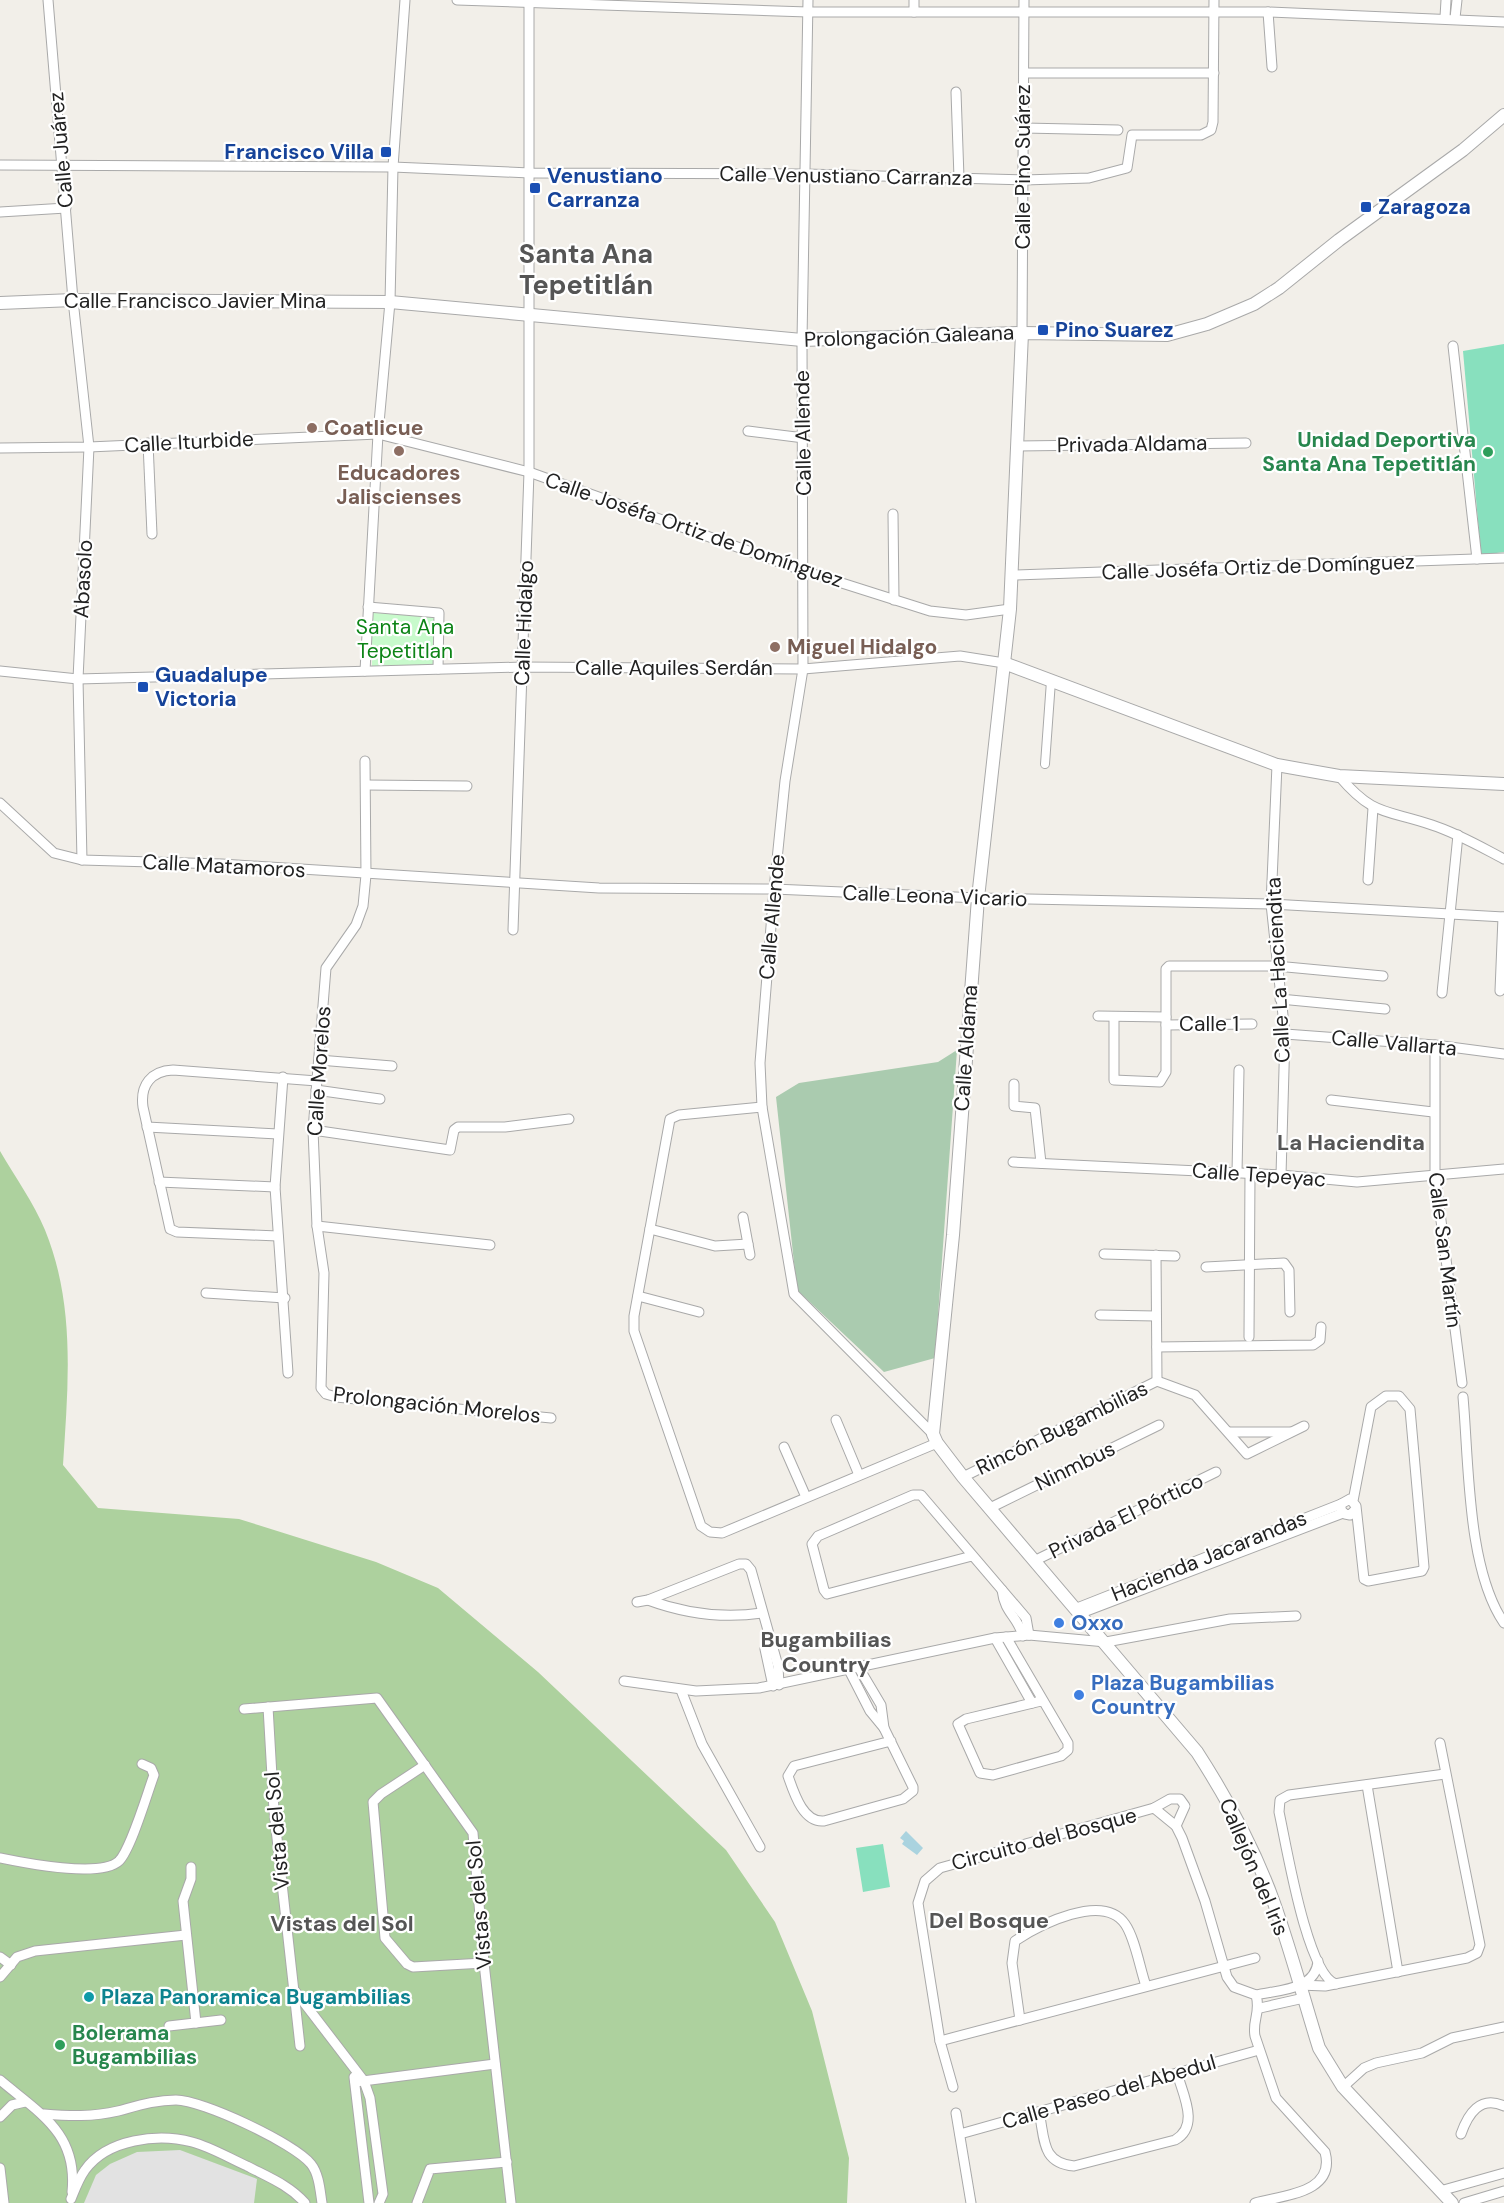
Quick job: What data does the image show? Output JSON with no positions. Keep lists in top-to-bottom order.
{
  "streets": {
    "street": [
      "Calle Juárez",
      "Calle Pino Suárez",
      "Calle Venustiano Carranza",
      "Calle Francisco Javier Mina",
      "Prolongación Galeana",
      "Calle Allende",
      "Calle Iturbide",
      "Privada Aldama",
      "Calle Joséfa Ortiz de Domínguez",
      "Abasolo",
      "Calle Hidalgo",
      "Calle Aquiles Serdán",
      "Calle Matamoros",
      "Calle Leona Vicario",
      "Calle La Haciendita",
      "Calle 1",
      "Calle Vallarta",
      "Calle Aldama",
      "Calle Morelos",
      "Calle Tepeyac",
      "Calle San Martín",
      "Prolongación Morelos",
      "Rincón Bugambilias",
      "Ninmbus",
      "Privada El Pórtico",
      "Hacienda Jacarandas",
      "Vista del Sol",
      "Circuito del Bosque",
      "Callejón del Iris",
      "Vistas del Sol",
      "Calle Paseo del Abedul"
    ]
  },
  "crossings": [
    ["Calle Juárez", "Calle Venustiano Carranza"],
    ["Calle Juárez", "Calle Francisco Javier Mina"],
    ["Calle Juárez", "Abasolo"],
    ["Calle Pino Suárez", "Calle Venustiano Carranza"],
    ["Calle Pino Suárez", "Prolongación Galeana"],
    ["Calle Venustiano Carranza", "Calle Allende"],
    ["Calle Venustiano Carranza", "Calle Hidalgo"],
    ["Calle Francisco Javier Mina", "Prolongación Galeana"],
    ["Calle Francisco Javier Mina", "Abasolo"],
    ["Prolongación Galeana", "Calle Allende"],
    ["Prolongación Galeana", "Calle Hidalgo"],
    ["Calle Allende", "Calle Joséfa Ortiz de Domínguez"],
    ["Calle Allende", "Calle Aquiles Serdán"],
    ["Calle Allende", "Calle Leona Vicario"],
    ["Calle Allende", "Calle Aldama"],
    ["Calle Allende", "Callejón del Iris"],
    ["Calle Iturbide", "Calle Joséfa Ortiz de Domínguez"],
    ["Calle Iturbide", "Abasolo"],
    ["Calle Joséfa Ortiz de Domínguez", "Calle Hidalgo"],
    ["Abasolo", "Calle Aquiles Serdán"],
    ["Abasolo", "Calle Matamoros"],
    ["Calle Hidalgo", "Calle Aquiles Serdán"],
    ["Calle Hidalgo", "Calle Leona Vicario"],
    ["Calle Aquiles Serdán", "Calle Aldama"],
    ["Calle Matamoros", "Calle Leona Vicario"],
    ["Calle Matamoros", "Calle Morelos"],
    ["Calle Leona Vicario", "Calle La Haciendita"],
    ["Calle Leona Vicario", "Calle Aldama"],
    ["Calle Leona Vicario", "Calle Morelos"],
    ["Calle La Haciendita", "Calle Vallarta"],
    ["Calle La Haciendita", "Calle Tepeyac"],
    ["Calle Vallarta", "Calle San Martín"],
    ["Calle Aldama", "Callejón del Iris"],
    ["Calle Morelos", "Prolongación Morelos"],
    ["Calle Tepeyac", "Calle San Martín"],
    ["Rincón Bugambilias", "Callejón del Iris"],
    ["Ninmbus", "Callejón del Iris"],
    ["Privada El Pórtico", "Callejón del Iris"],
    ["Hacienda Jacarandas", "Callejón del Iris"],
    ["Vista del Sol", "Vistas del Sol"]
  ],
  "districts": [
    "Santa Ana Tepetitlán",
    "La Haciendita",
    "Bugambilias Country",
    "Del Bosque",
    "Vistas del Sol"
  ],
  "parks": ["Santa Ana Tepetitlan"],
  "places": {
    "transit": [
      "Francisco Villa",
      "Venustiano Carranza",
      "Zaragoza",
      "Pino Suarez",
      "Guadalupe Victoria"
    ],
    "other": [
      "Coatlicue",
      "Educadores Jaliscienses",
      "Unidad Deportiva Santa Ana Tepetitlán",
      "Miguel Hidalgo",
      "Oxxo",
      "Plaza Bugambilias Country",
      "Plaza Panoramica Bugambilias",
      "Bolerama Bugambilias"
    ]
  }
}
